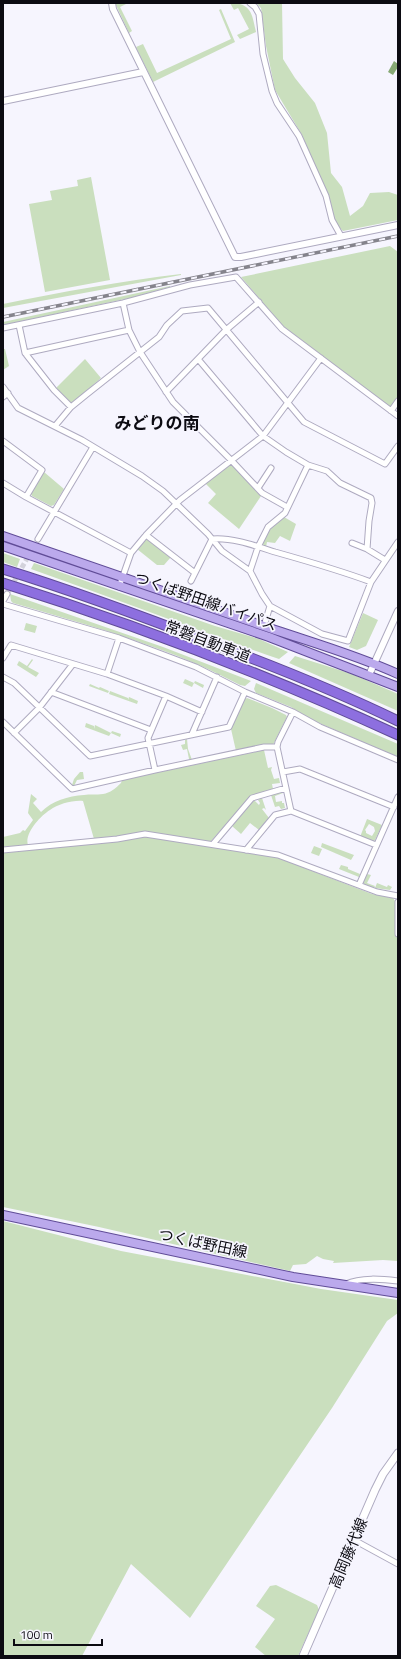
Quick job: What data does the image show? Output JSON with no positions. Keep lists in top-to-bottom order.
{
  "streets": {
    "highway": ["常磐自動車道"],
    "main road": ["つくば野田線バイパス", "つくば野田線", "高岡藤代線"]
  },
  "districts": ["みどりの南"],
  "scale_bar": "100 m"
}
